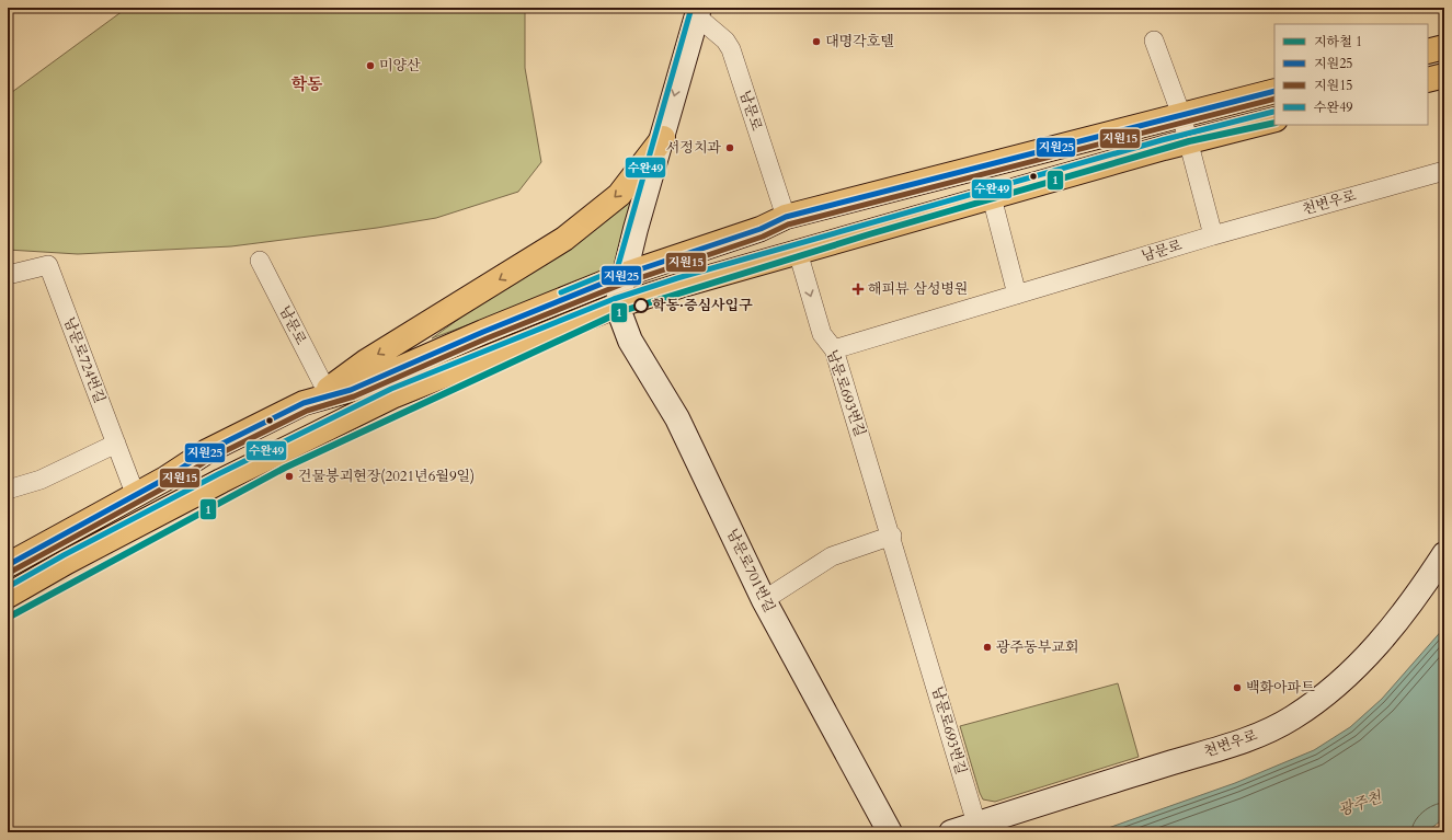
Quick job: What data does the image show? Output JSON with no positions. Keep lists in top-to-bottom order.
{
  "streets": {
    "main road": ["천변우로", "남문로701번길"],
    "street": ["남문로", "남문로724번길", "남문로693번길"]
  },
  "crossings": [
    ["남문로", "천변우로"],
    ["남문로", "남문로693번길"],
    ["천변우로", "남문로693번길"]
  ],
  "districts": ["학동"],
  "water": ["광주천"],
  "places": {
    "other": [
      "대명각호텔",
      "미양산",
      "서정치과",
      "학동·증심사입구",
      "건물붕괴현장(2021년6월9일)",
      "광주동부교회",
      "백화아파트"
    ],
    "health": ["해피뷰 삼성병원"]
  },
  "lines": [
    "transit line 수완49",
    "transit line 지원25",
    "transit line 지원15",
    "metro line 1"
  ],
  "legend": [
    "지하철 1",
    "지원25",
    "지원15",
    "수완49"
  ]
}
